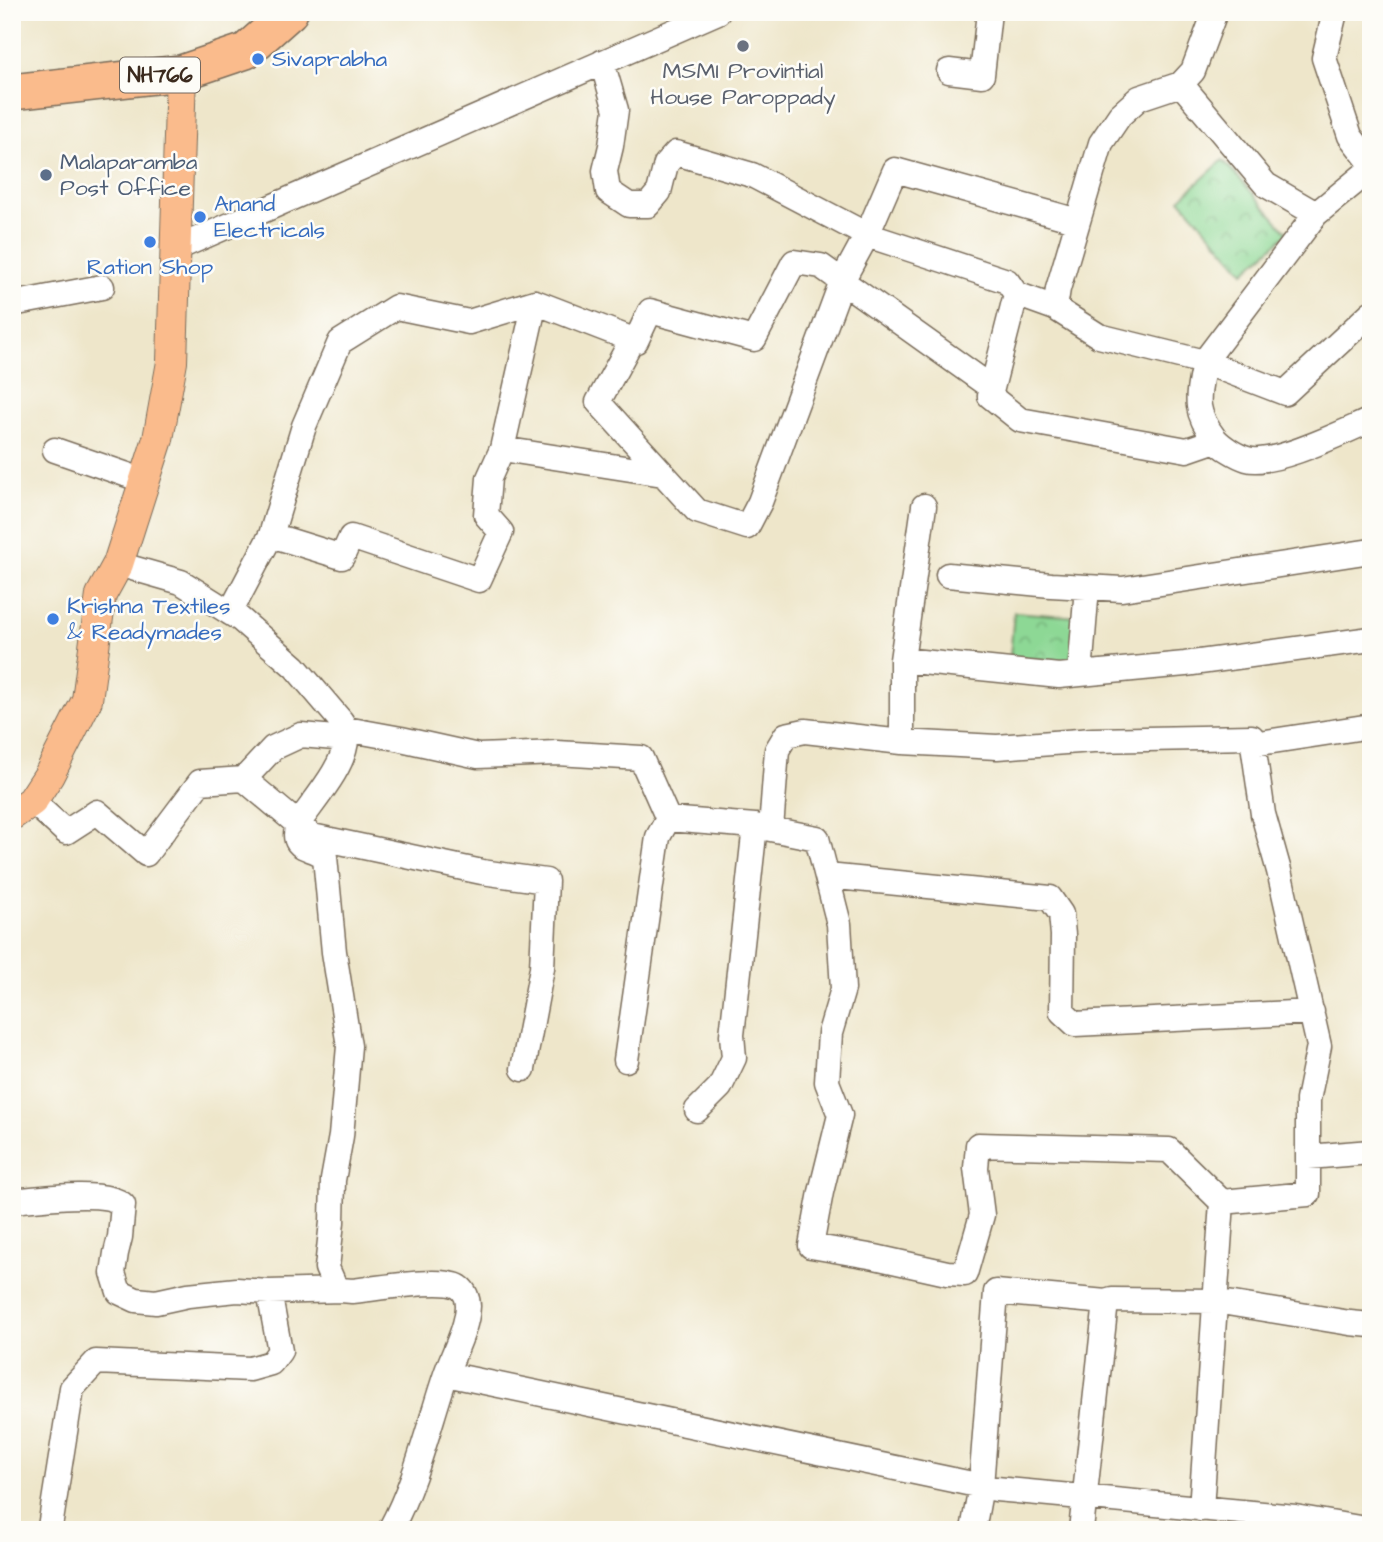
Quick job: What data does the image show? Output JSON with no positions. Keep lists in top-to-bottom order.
{
  "streets": {
    "highway": ["NH766"]
  },
  "places": [
    "MSMI Provintial House Paroppady",
    "Sivaprabha",
    "Malaparamba Post Office",
    "Anand Electricals",
    "Ration Shop",
    "Krishna Textiles & Readymades"
  ]
}
